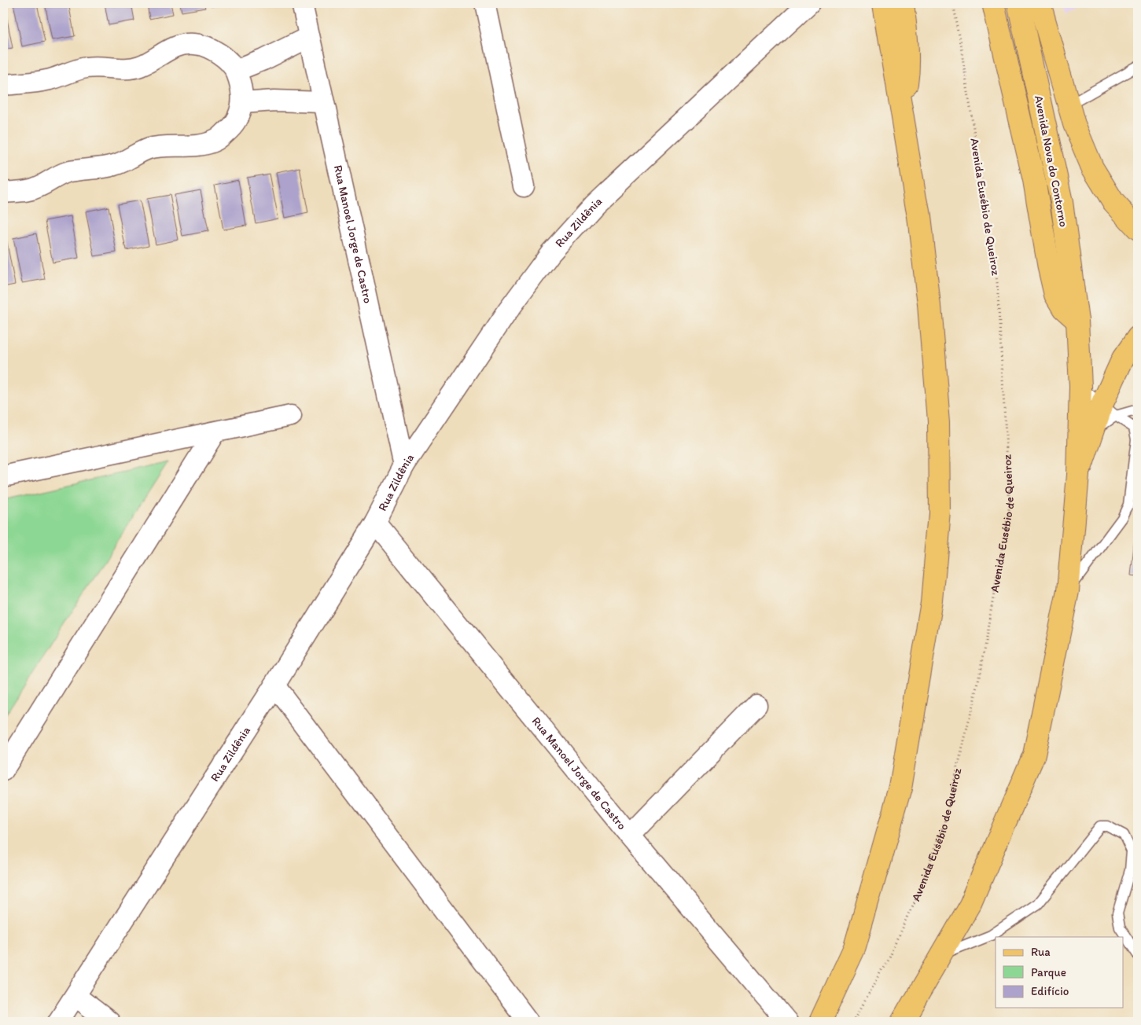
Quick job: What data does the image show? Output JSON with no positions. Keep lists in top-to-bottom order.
{
  "streets": {
    "main road": ["Avenida Nova do Contorno"],
    "street": ["Rua Zildênia", "Rua Manoel Jorge de Castro"],
    "path": ["Avenida Eusébio de Queiroz"]
  },
  "crossings": [
    ["Rua Zildênia", "Rua Manoel Jorge de Castro"]
  ],
  "legend": ["Rua", "Parque", "Edifício"]
}
